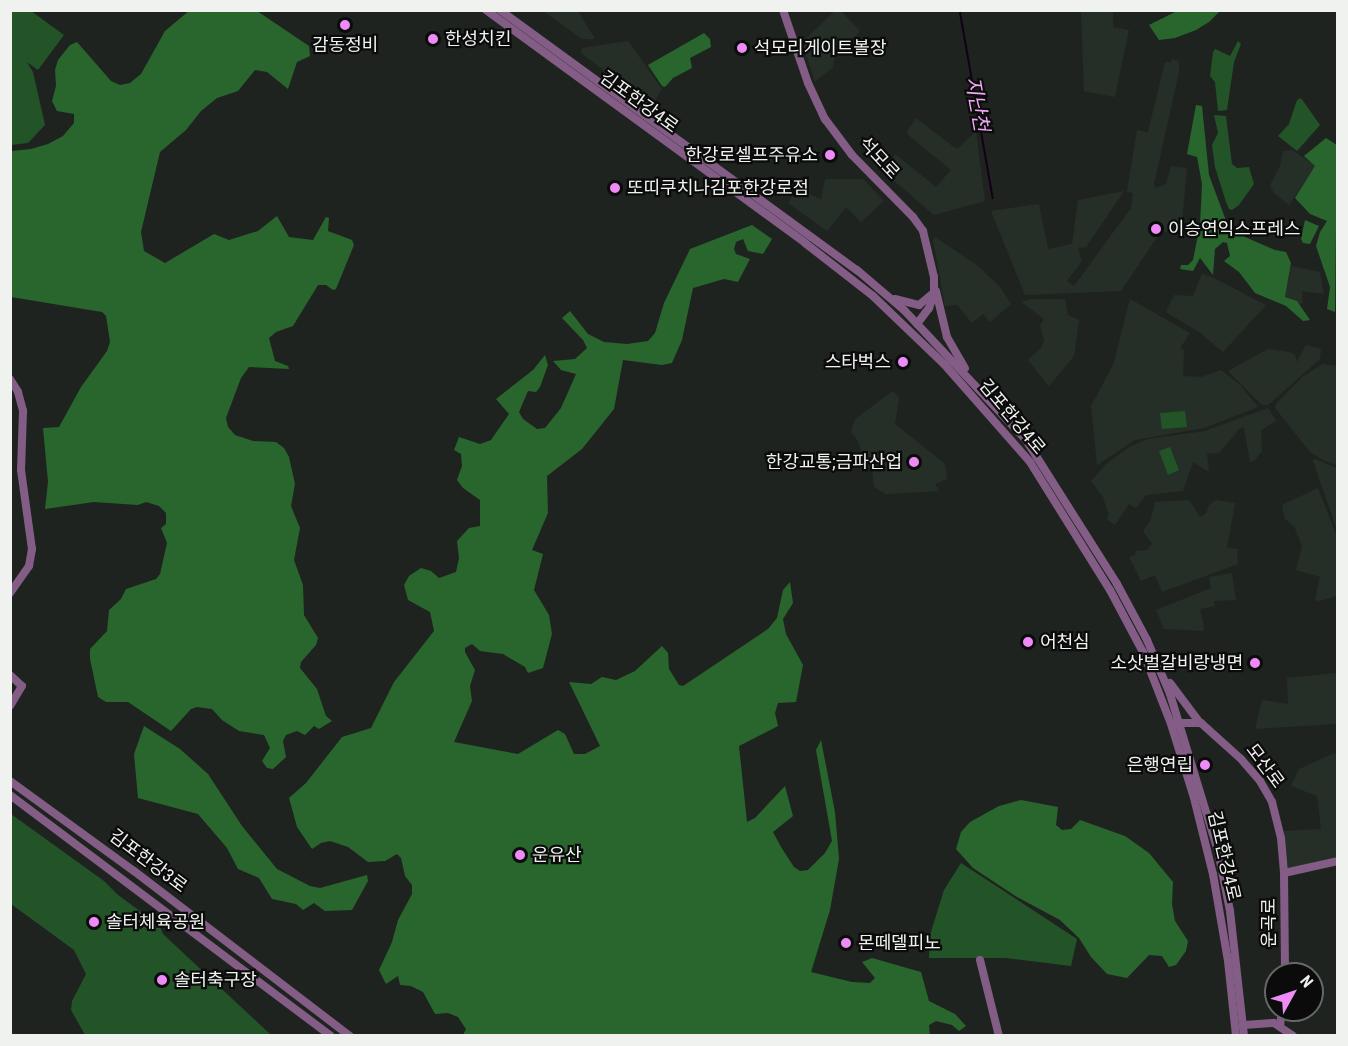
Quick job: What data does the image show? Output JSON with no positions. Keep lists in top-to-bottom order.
{
  "streets": {
    "street": [
      "김포한강4로",
      "석모로",
      "모산로",
      "김포한강3로",
      "운곡로"
    ]
  },
  "crossings": [
    ["김포한강4로", "석모로"],
    ["김포한강4로", "모산로"],
    ["모산로", "운곡로"]
  ],
  "water": ["지난천"],
  "places": [
    "감동정비",
    "한성치킨",
    "석모리게이트볼장",
    "한강로셀프주유소",
    "또띠쿠치나김포한강로점",
    "이승연익스프레스",
    "스타벅스",
    "한강교통;금파산업",
    "어천심",
    "소삿벌갈비랑냉면",
    "은행연립",
    "운유산",
    "솔터체육공원",
    "몬떼델피노",
    "솔터축구장"
  ],
  "north": "top right"
}
